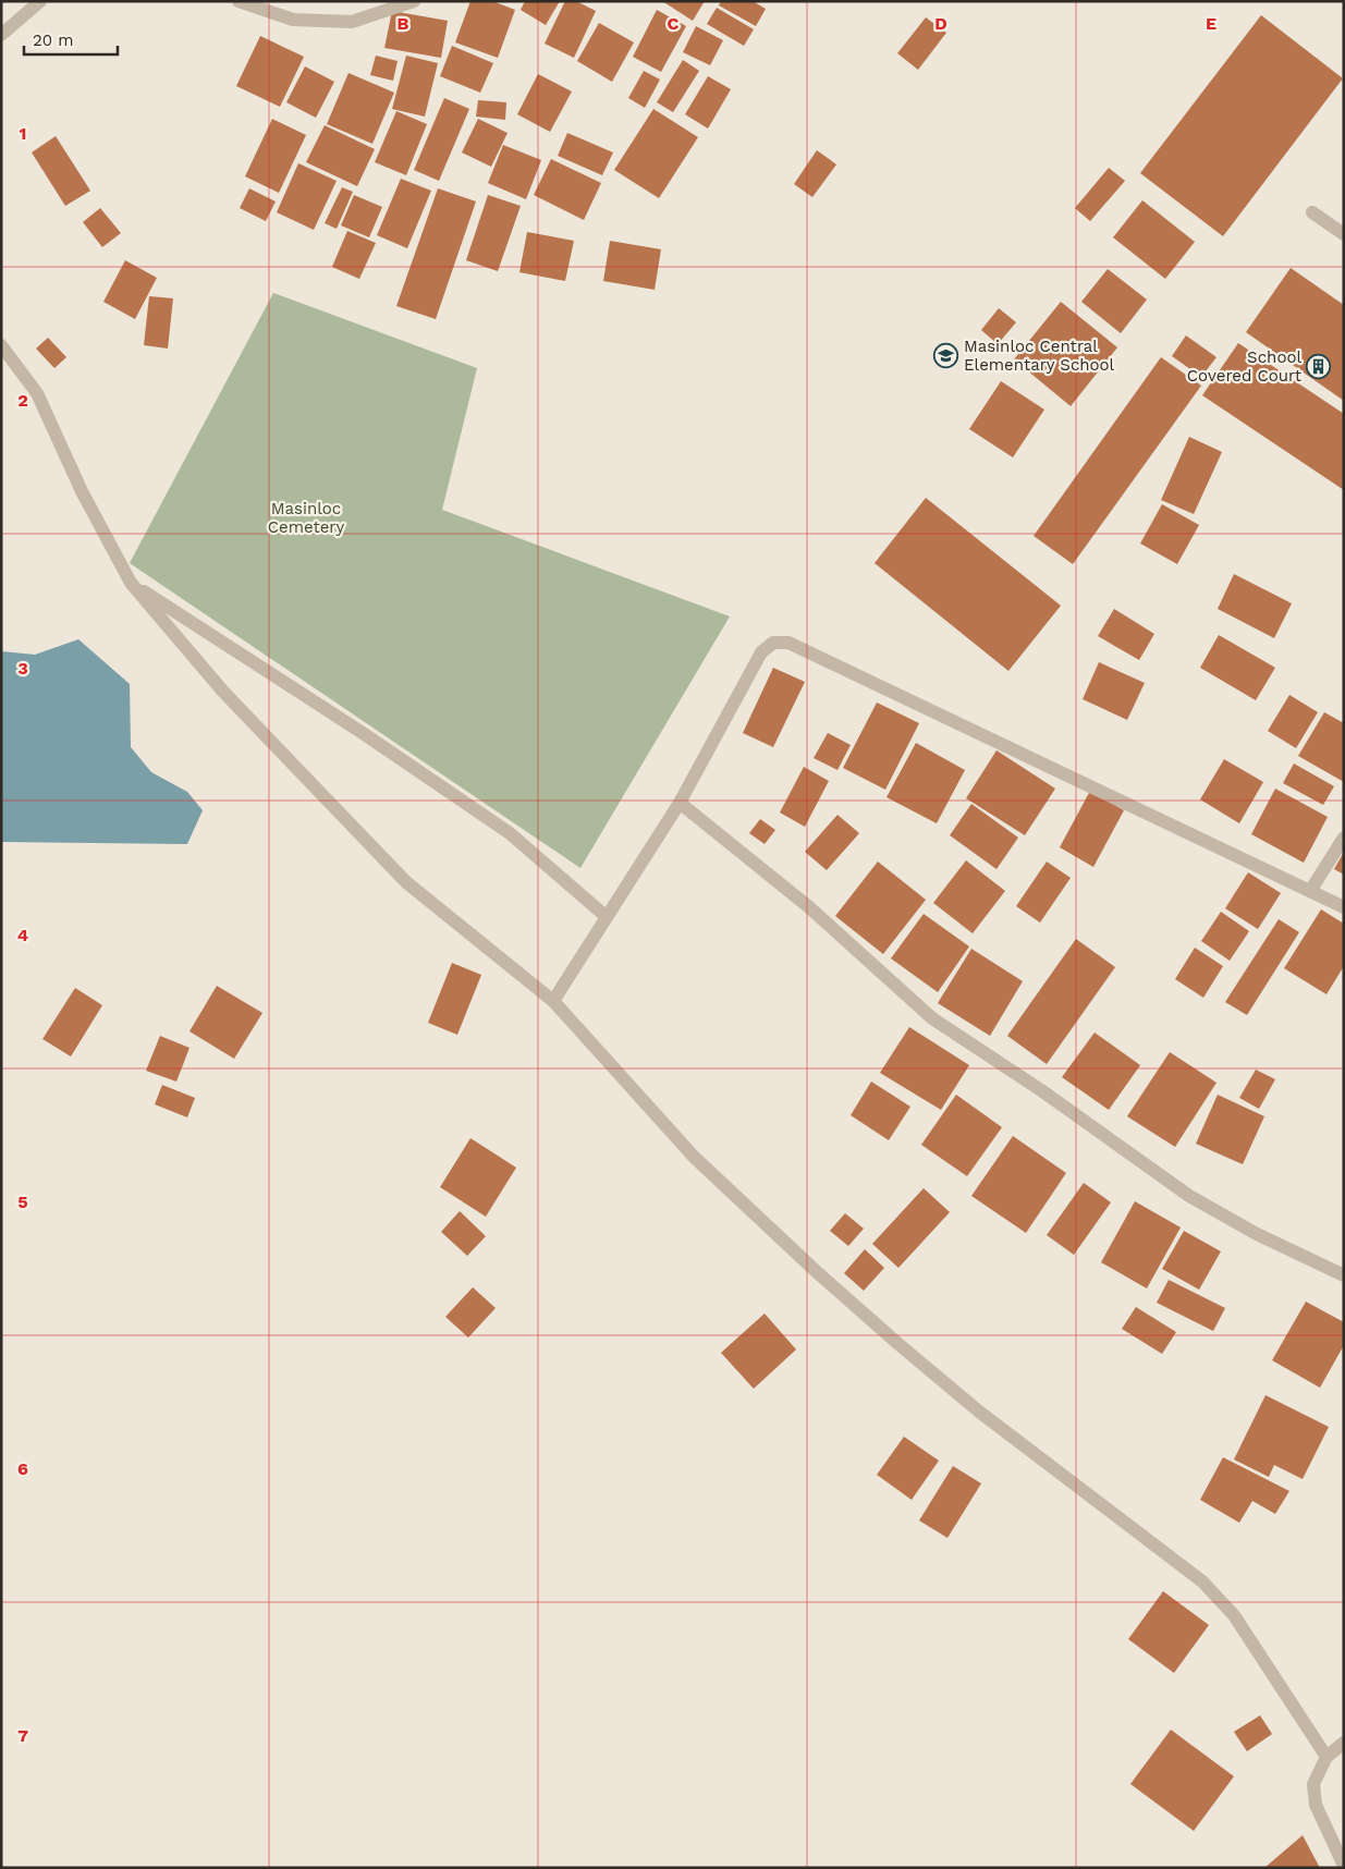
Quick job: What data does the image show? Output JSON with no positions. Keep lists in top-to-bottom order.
{
  "parks": ["Masinloc Cemetery"],
  "places": {
    "school or university": ["Masinloc Central Elementary School"],
    "building": ["School Covered Court"]
  },
  "scale_bar": "20 m",
  "grid": {
    "columns": [
      "B",
      "C",
      "D",
      "E"
    ],
    "rows": [
      "1",
      "2",
      "3",
      "4",
      "5",
      "6",
      "7"
    ]
  }
}
